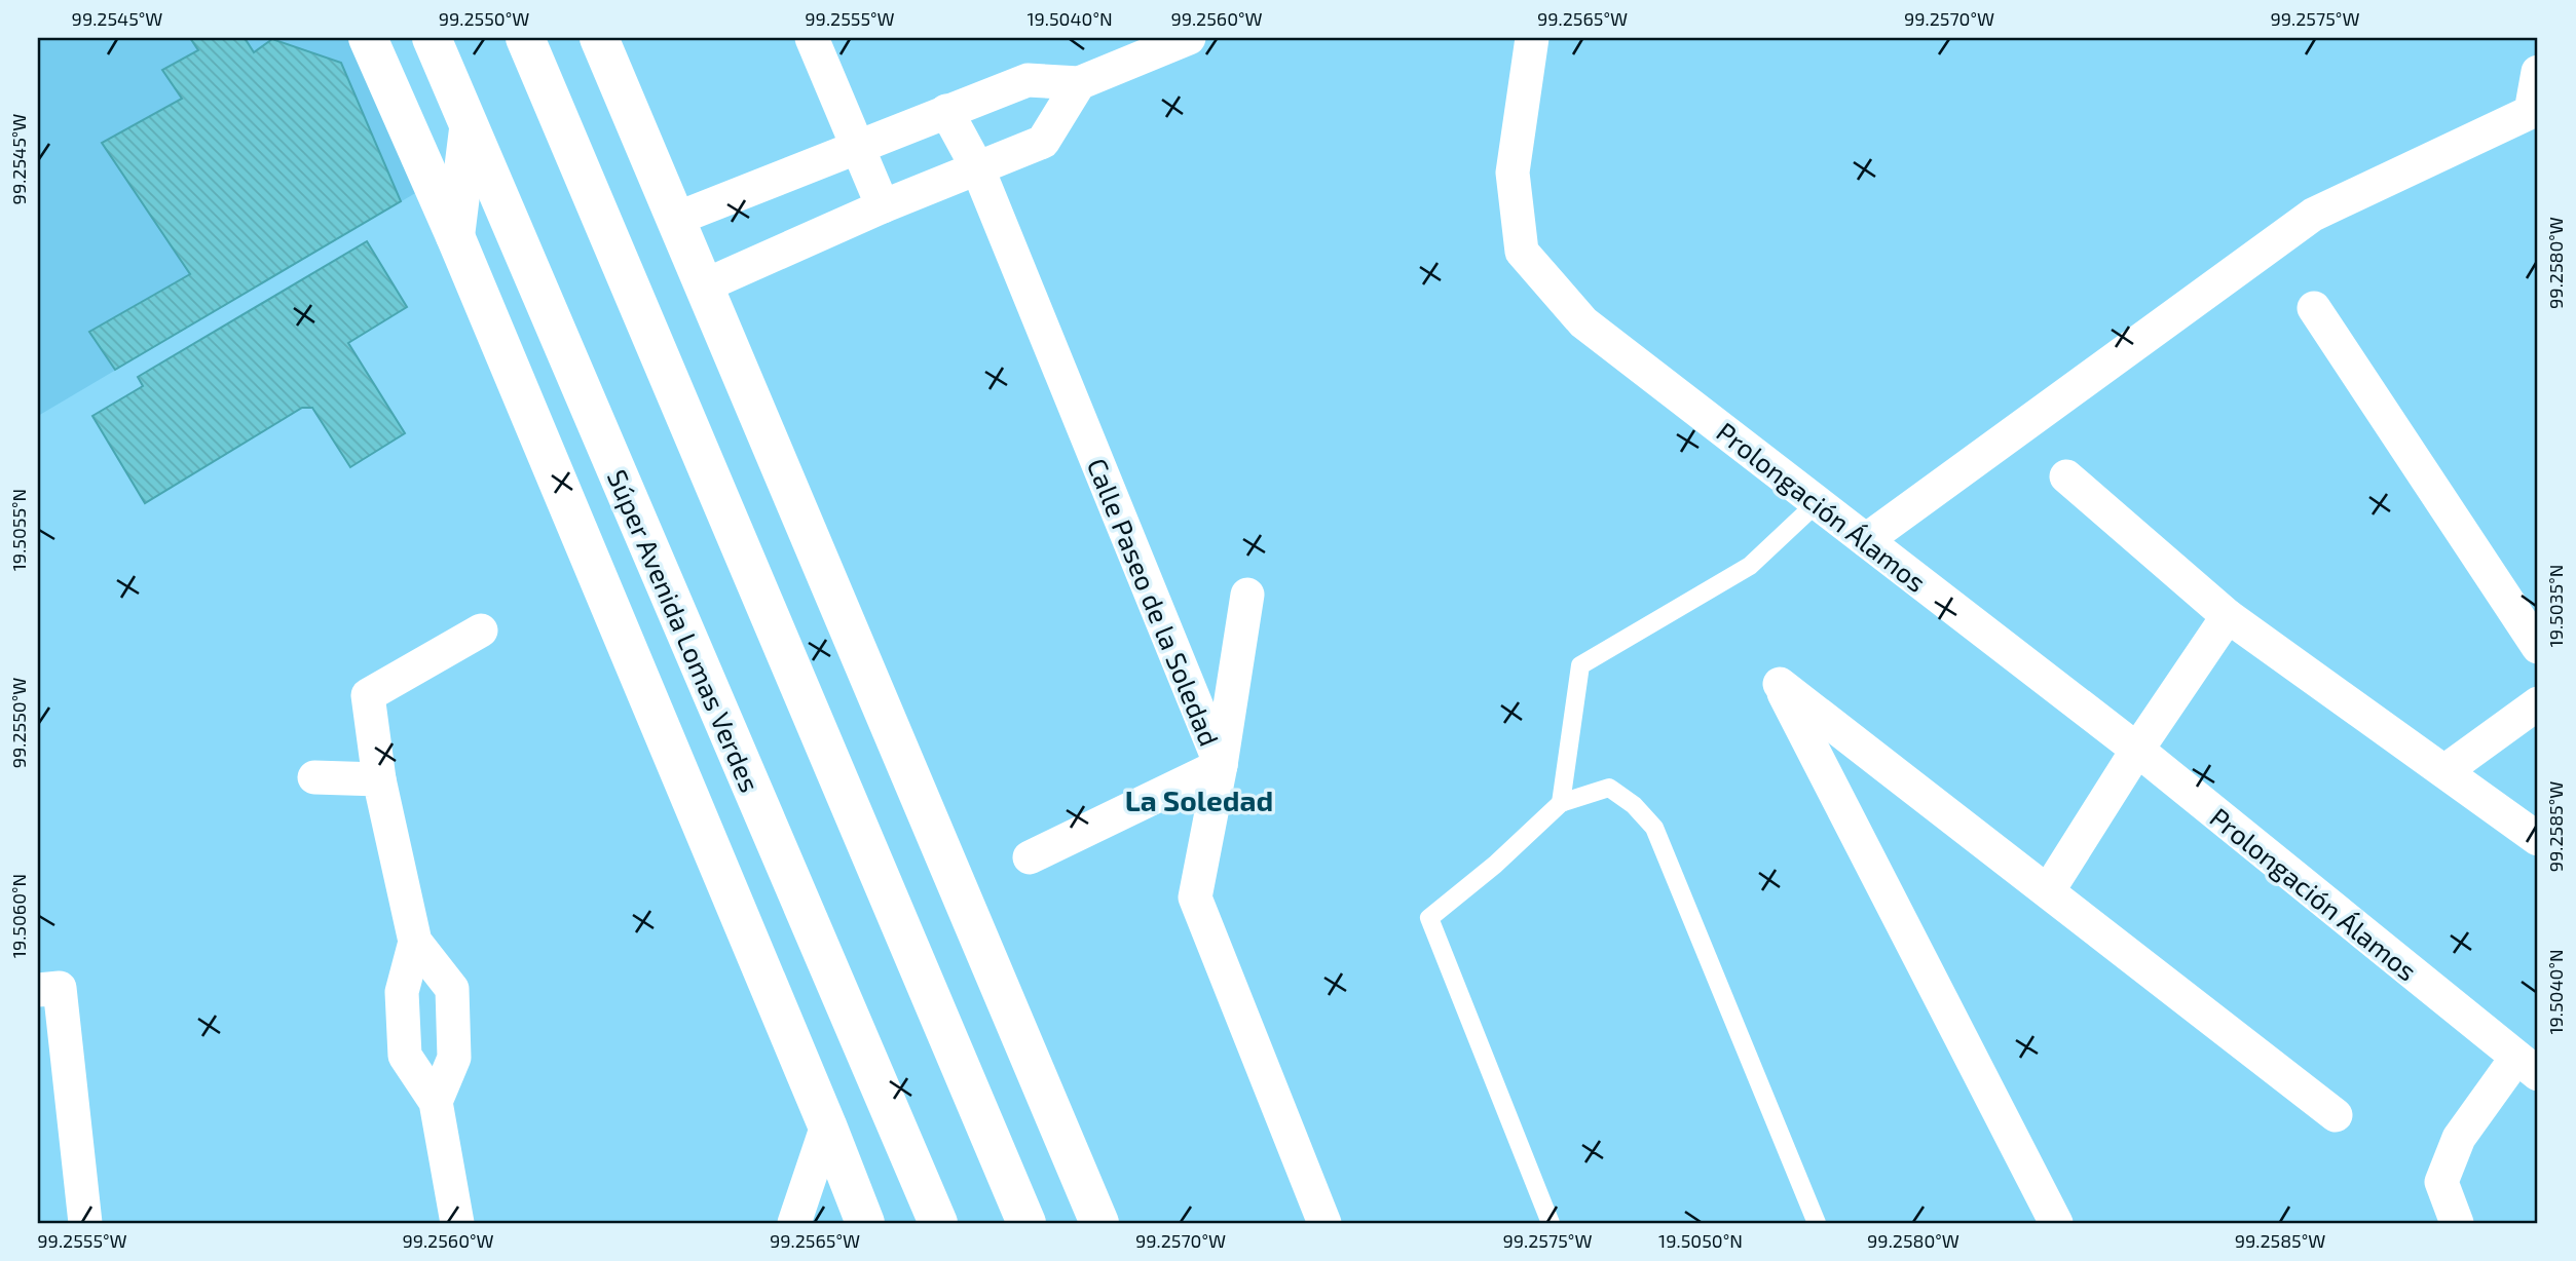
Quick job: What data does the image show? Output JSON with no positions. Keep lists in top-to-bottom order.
{
  "streets": {
    "main road": ["Súper Avenida Lomas Verdes"],
    "street": ["Prolongación Álamos", "Calle Paseo de la Soledad"]
  },
  "districts": ["La Soledad"],
  "coordinates": [
    "99.2545°W",
    "99.2550°W",
    "99.2555°W",
    "19.5040°N",
    "99.2560°W",
    "99.2565°W",
    "99.2570°W",
    "99.2575°W",
    "99.2580°W",
    "19.5055°N",
    "19.5035°N",
    "99.2585°W",
    "19.5060°N",
    "19.5050°N"
  ]
}
